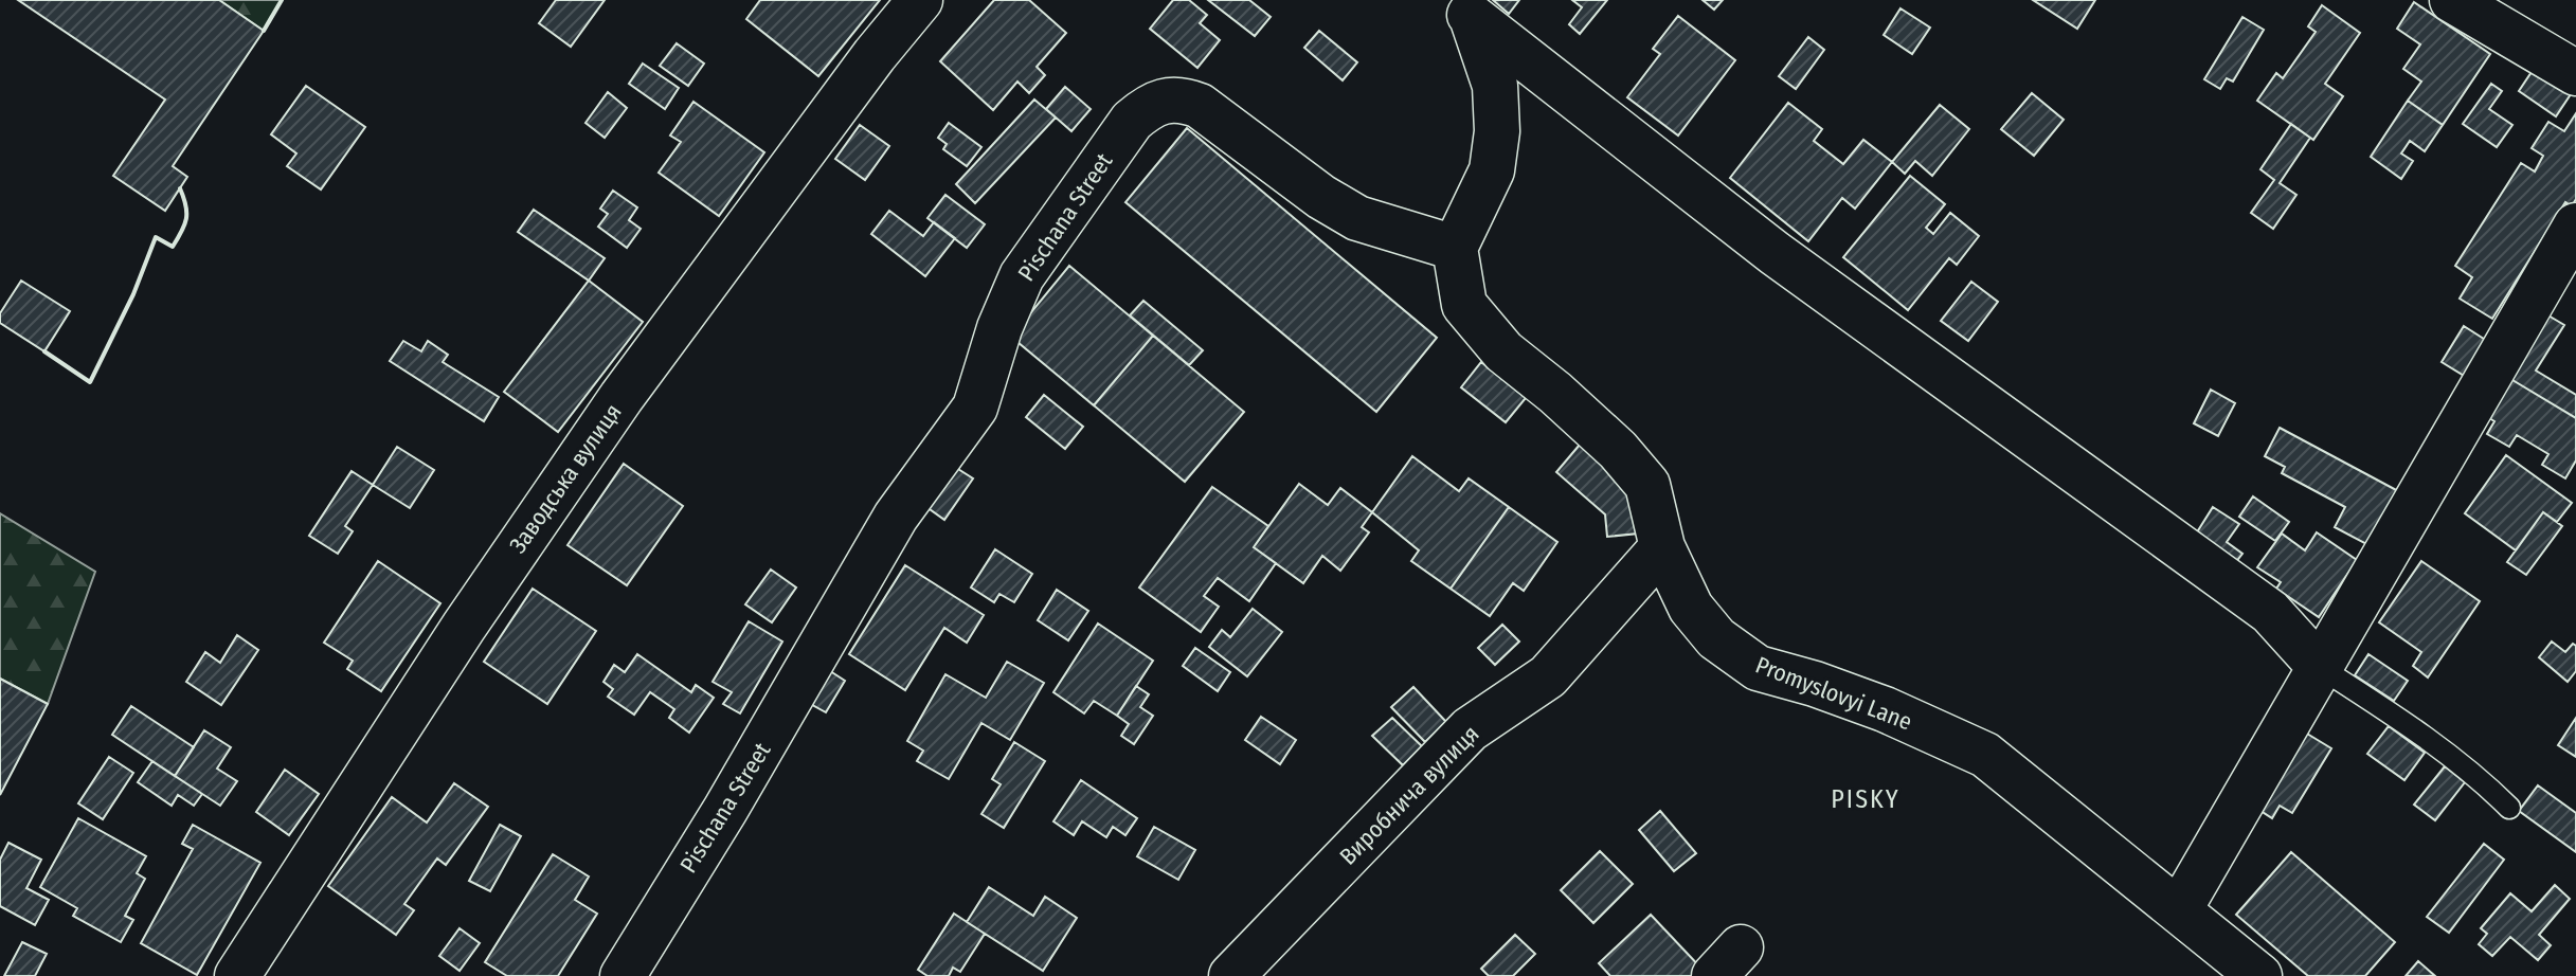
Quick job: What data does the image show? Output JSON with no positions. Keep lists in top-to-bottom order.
{
  "streets": {
    "street": [
      "Pischana Street",
      "Заводська вулиця",
      "Promyslovyi Lane",
      "Виробнича вулиця"
    ]
  },
  "crossings": [
    ["Pischana Street", "Promyslovyi Lane"],
    ["Promyslovyi Lane", "Виробнича вулиця"]
  ],
  "districts": ["PISKY"]
}
